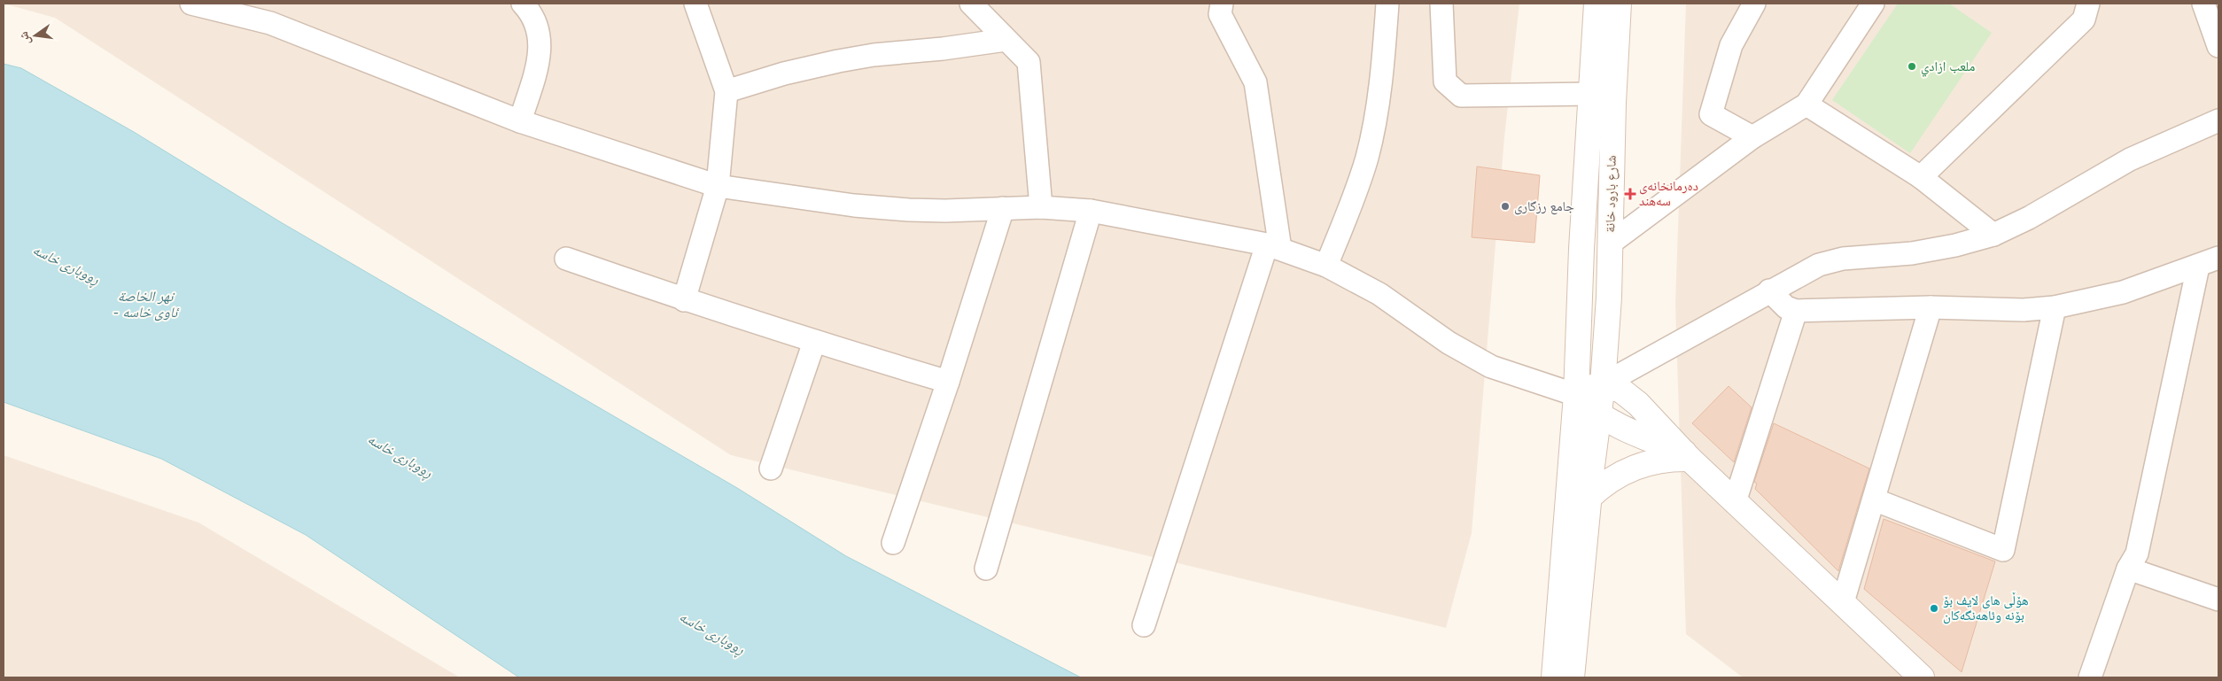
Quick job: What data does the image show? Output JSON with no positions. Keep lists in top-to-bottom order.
{
  "streets": {
    "main road": ["شارع بارود خانة"]
  },
  "water": ["ڕووباری خاسە", "نهر الخاصة - ئاوی خاسە"],
  "places": {
    "other": ["ملعب ازادي", "جامع رزگاری", "هۆڵی های لایف بۆ بۆنە وئاهەنگەکان"],
    "health": ["دەرمانخانەی سەهند"]
  },
  "north": "left"
}
